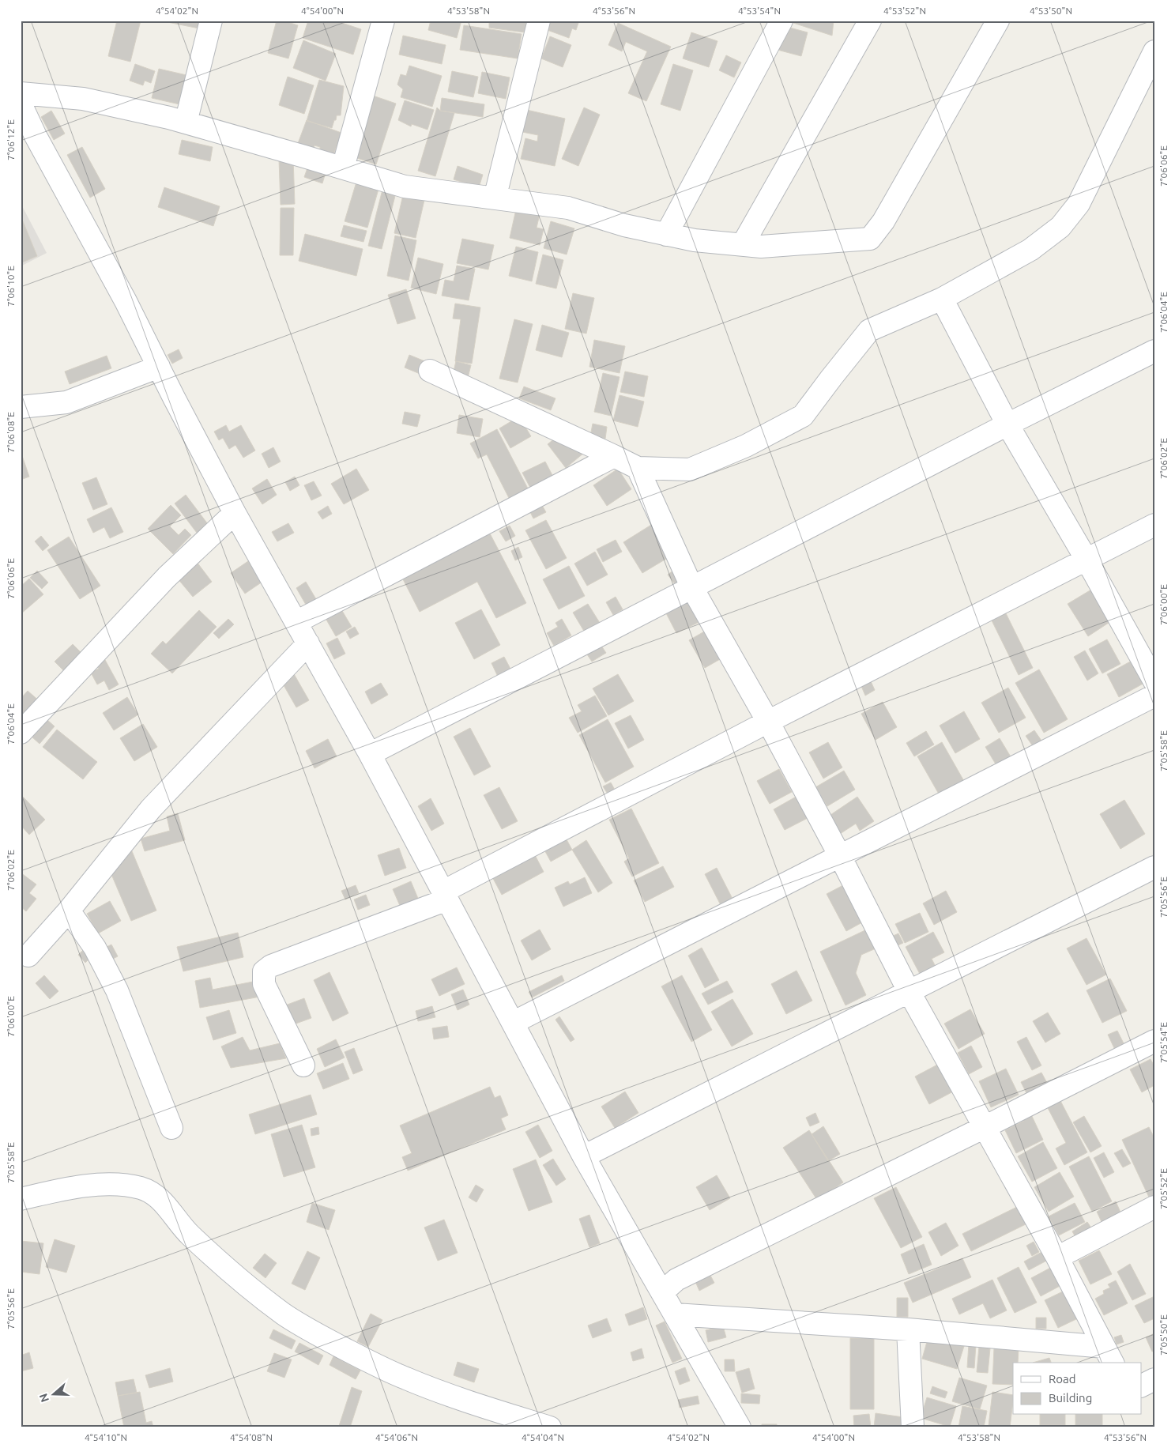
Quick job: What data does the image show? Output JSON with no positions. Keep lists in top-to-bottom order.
{
  "legend": ["Road", "Building"],
  "north": "left",
  "coordinates": [
    "4°54'02\"N",
    "4°54'00\"N",
    "4°53'58\"N",
    "4°53'56\"N",
    "4°53'54\"N",
    "4°53'52\"N",
    "4°53'50\"N",
    "7°06'12\"E",
    "7°06'06\"E",
    "7°06'10\"E",
    "7°06'04\"E",
    "7°06'08\"E",
    "7°06'02\"E",
    "7°06'00\"E",
    "7°05'58\"E",
    "7°05'56\"E",
    "7°05'54\"E",
    "7°05'52\"E",
    "7°05'50\"E",
    "4°54'10\"N",
    "4°54'08\"N",
    "4°54'06\"N",
    "4°54'04\"N"
  ]
}
